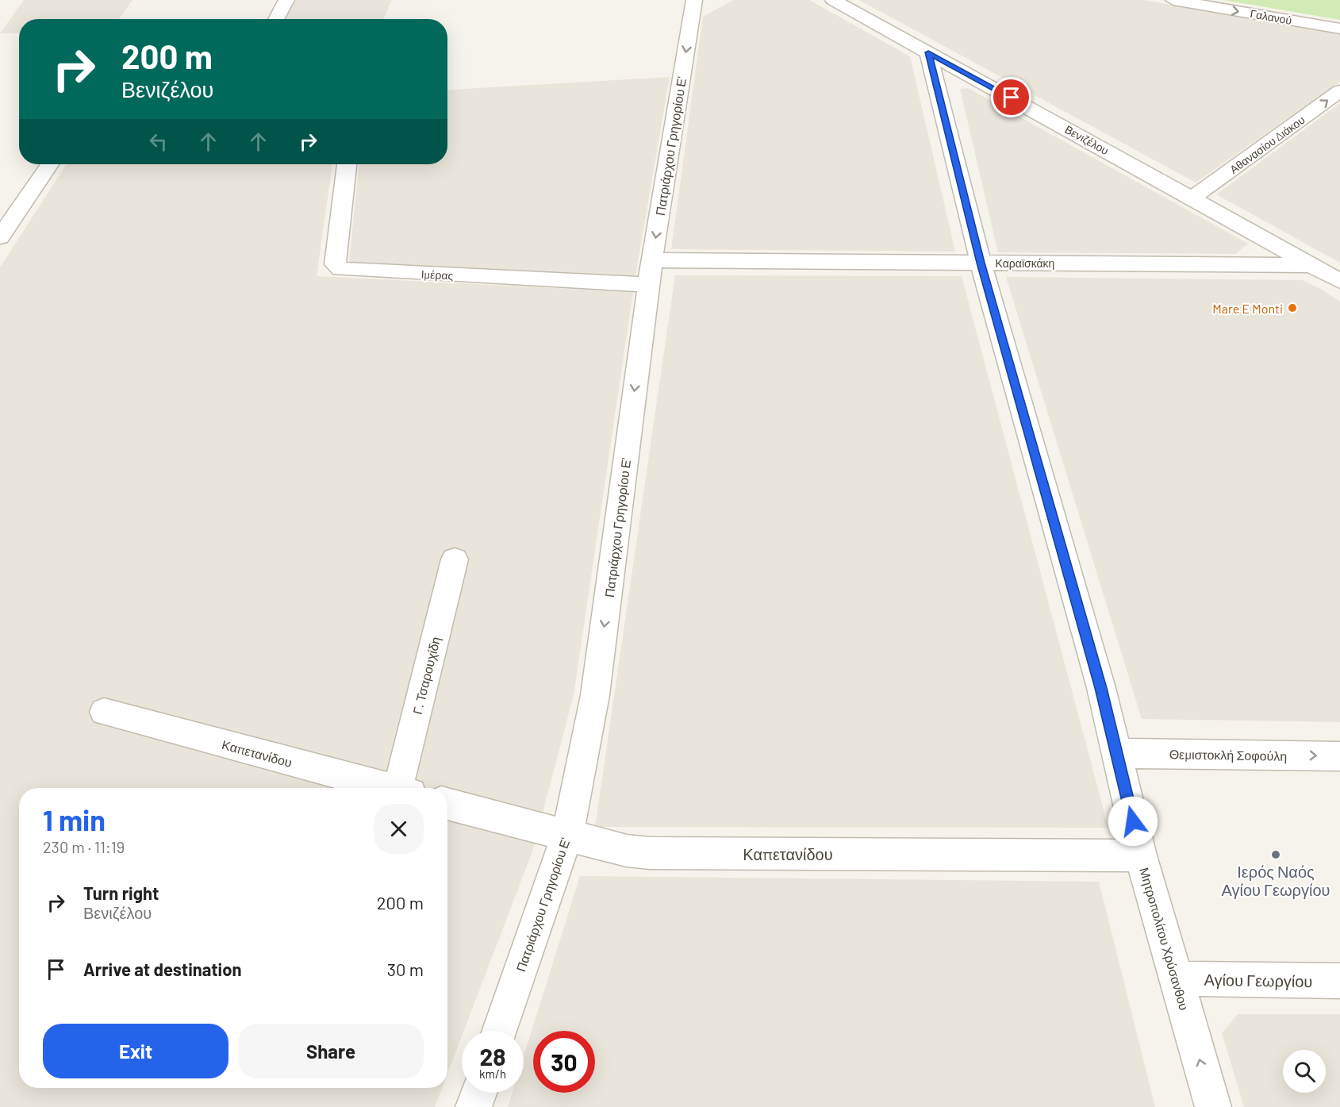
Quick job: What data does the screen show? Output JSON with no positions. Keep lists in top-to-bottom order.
{
  "streets": {
    "street": [
      "Γαλανού",
      "Βενιζέλου",
      "Αθανασίου Διάκου",
      "Πατριάρχου Γρηγορίου Ε'",
      "Καραϊσκάκη",
      "Ιμέρας",
      "Γ. Τσαρουχίδη",
      "Καπετανίδου",
      "Θεμιστοκλή Σοφούλη",
      "Μητροπολίτου Χρύσανθου",
      "Αγίου Γεωργίου"
    ]
  },
  "crossings": [
    ["Βενιζέλου", "Αθανασίου Διάκου"],
    ["Βενιζέλου", "Καραϊσκάκη"],
    ["Βενιζέλου", "Μητροπολίτου Χρύσανθου"],
    ["Πατριάρχου Γρηγορίου Ε'", "Καραϊσκάκη"],
    ["Πατριάρχου Γρηγορίου Ε'", "Ιμέρας"],
    ["Πατριάρχου Γρηγορίου Ε'", "Καπετανίδου"],
    ["Καραϊσκάκη", "Μητροπολίτου Χρύσανθου"],
    ["Καπετανίδου", "Μητροπολίτου Χρύσανθου"],
    ["Θεμιστοκλή Σοφούλη", "Μητροπολίτου Χρύσανθου"],
    ["Μητροπολίτου Χρύσανθου", "Αγίου Γεωργίου"]
  ],
  "one_way": [
    "Γαλανού",
    "Αθανασίου Διάκου",
    "Πατριάρχου Γρηγορίου Ε'",
    "Θεμιστοκλή Σοφούλη"
  ],
  "places": ["Mare E Monti", "Ιερός Ναός Αγίου Γεωργίου"],
  "page": {
    "turn": ["200 m", "Βενιζέλου"],
    "heading": ["1 min", "230 m · 11:19"],
    "list": [
      {
        "name": "Turn right",
        "note": "Βενιζέλου",
        "value": "200 m"
      },
      {
        "name": "Arrive at destination",
        "value": "30 m"
      }
    ],
    "buttons": ["Exit", "Share"],
    "speed": "28 km/h",
    "limit": "30"
  }
}
